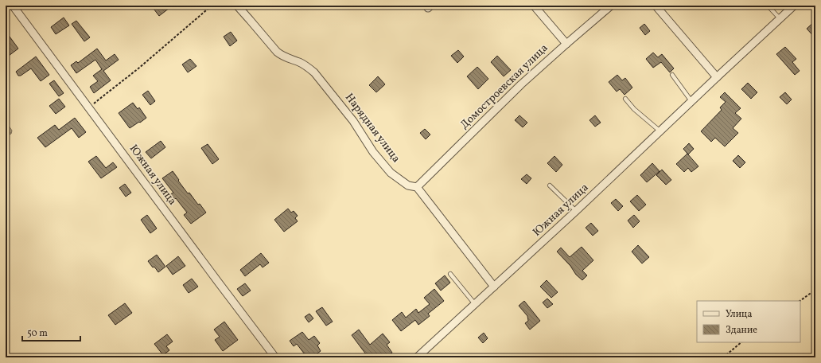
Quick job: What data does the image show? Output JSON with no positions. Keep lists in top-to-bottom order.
{
  "streets": {
    "street": ["Домостроевская улица", "Нарядная улица", "Южная улица"]
  },
  "crossings": [
    ["Домостроевская улица", "Нарядная улица"],
    ["Нарядная улица", "Южная улица"]
  ],
  "legend": ["Улица", "Здание"],
  "scale_bar": "50 m"
}
